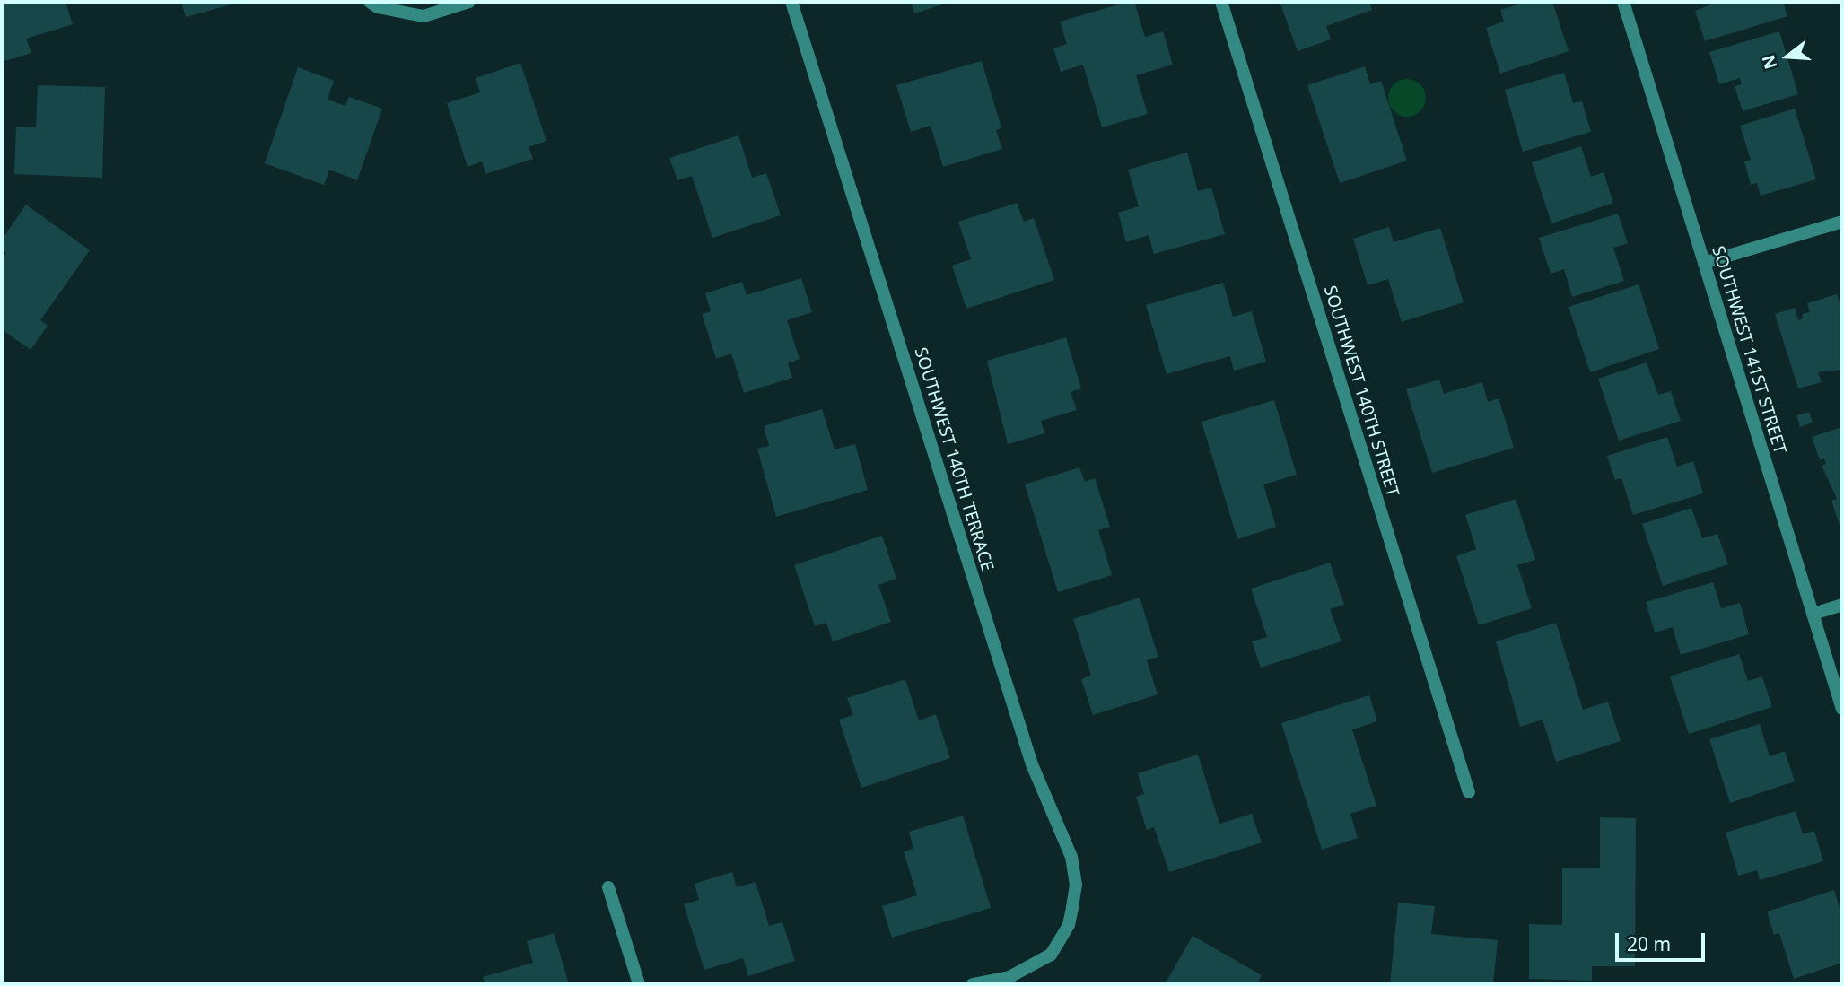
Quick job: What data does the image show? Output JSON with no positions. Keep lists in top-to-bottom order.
{
  "streets": {
    "street": ["SOUTHWEST 141ST STREET", "SOUTHWEST 140TH STREET", "SOUTHWEST 140TH TERRACE"]
  },
  "scale_bar": "20 m",
  "north": "left"
}
